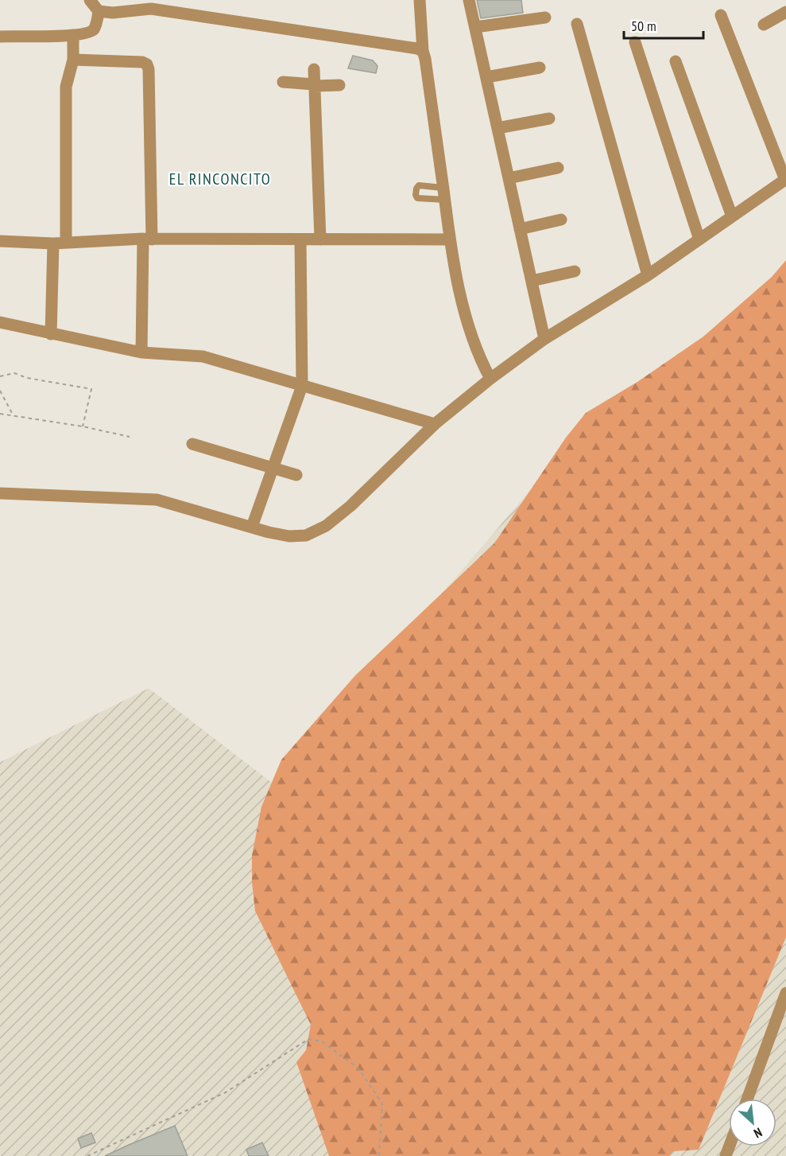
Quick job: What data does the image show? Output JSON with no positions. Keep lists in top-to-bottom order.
{
  "districts": ["EL RINCONCITO"],
  "scale_bar": "50 m",
  "north": "bottom right"
}
